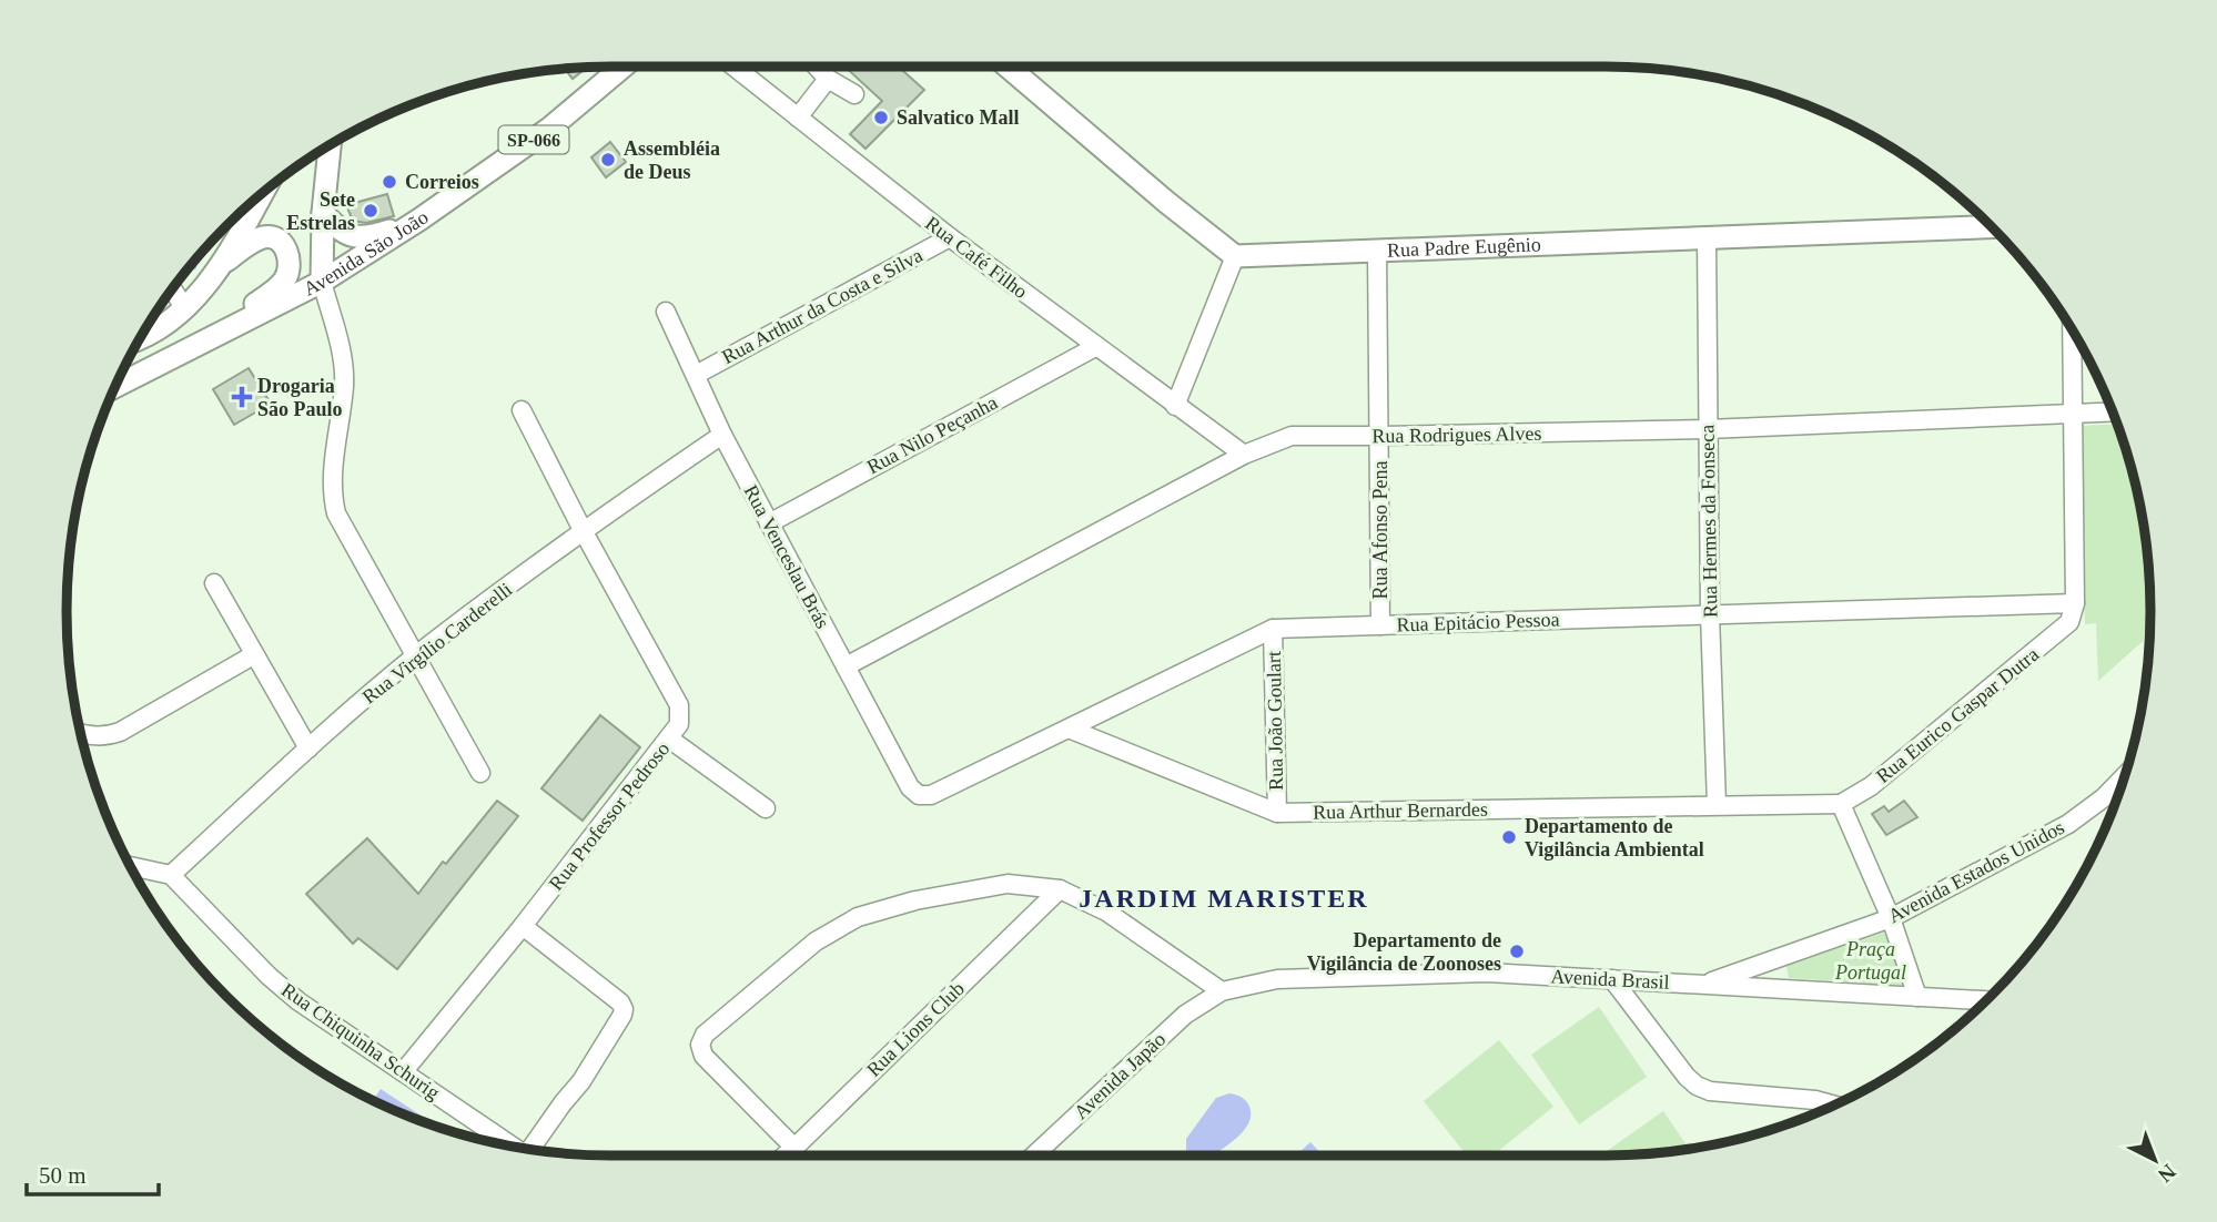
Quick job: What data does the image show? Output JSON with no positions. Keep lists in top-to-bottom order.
{
  "streets": {
    "main road": ["SP-066", "Rua Padre Eugênio", "Avenida São João"],
    "street": [
      "Rua Café Filho",
      "Rua Arthur da Costa e Silva",
      "Rua Nilo Peçanha",
      "Rua Rodrigues Alves",
      "Rua Hermes da Fonseca",
      "Rua Afonso Pena",
      "Rua Venceslau Brás",
      "Rua Epitácio Pessoa",
      "Rua Virgílio Carderelli",
      "Rua Eurico Gaspar Dutra",
      "Rua João Goulart",
      "Rua Arthur Bernardes",
      "Rua Professor Pedroso",
      "Avenida Estados Unidos",
      "Avenida Brasil",
      "Rua Lions Club",
      "Rua Chiquinha Schurig",
      "Avenida Japão"
    ]
  },
  "crossings": [
    ["Rua Padre Eugênio", "Rua Hermes da Fonseca"],
    ["Rua Padre Eugênio", "Rua Afonso Pena"],
    ["Rua Café Filho", "Rua Arthur da Costa e Silva"],
    ["Rua Café Filho", "Rua Nilo Peçanha"],
    ["Rua Café Filho", "Rua Rodrigues Alves"],
    ["Rua Arthur da Costa e Silva", "Rua Venceslau Brás"],
    ["Rua Nilo Peçanha", "Rua Venceslau Brás"],
    ["Rua Rodrigues Alves", "Rua Hermes da Fonseca"],
    ["Rua Rodrigues Alves", "Rua Afonso Pena"],
    ["Rua Rodrigues Alves", "Rua Venceslau Brás"],
    ["Rua Hermes da Fonseca", "Rua Epitácio Pessoa"],
    ["Rua Hermes da Fonseca", "Rua Arthur Bernardes"],
    ["Rua Afonso Pena", "Rua Epitácio Pessoa"],
    ["Rua Venceslau Brás", "Rua Epitácio Pessoa"],
    ["Rua Venceslau Brás", "Rua Virgílio Carderelli"],
    ["Rua Epitácio Pessoa", "Rua Eurico Gaspar Dutra"],
    ["Rua Epitácio Pessoa", "Rua João Goulart"],
    ["Rua Epitácio Pessoa", "Rua Arthur Bernardes"],
    ["Rua Virgílio Carderelli", "Rua Professor Pedroso"],
    ["Rua Virgílio Carderelli", "Rua Chiquinha Schurig"],
    ["Rua Eurico Gaspar Dutra", "Rua Arthur Bernardes"],
    ["Rua João Goulart", "Rua Arthur Bernardes"],
    ["Rua Professor Pedroso", "Rua Chiquinha Schurig"],
    ["Avenida Estados Unidos", "Avenida Brasil"],
    ["Avenida Brasil", "Avenida Japão"]
  ],
  "districts": ["JARDIM MARISTER"],
  "parks": ["Praça Portugal"],
  "places": {
    "other": [
      "Salvatico Mall",
      "Assembléia de Deus",
      "Correios",
      "Sete Estrelas",
      "Departamento de Vigilância Ambiental",
      "Departamento de Vigilância de Zoonoses"
    ],
    "health": ["Drogaria São Paulo"]
  },
  "scale_bar": "50 m",
  "north": "bottom right"
}
